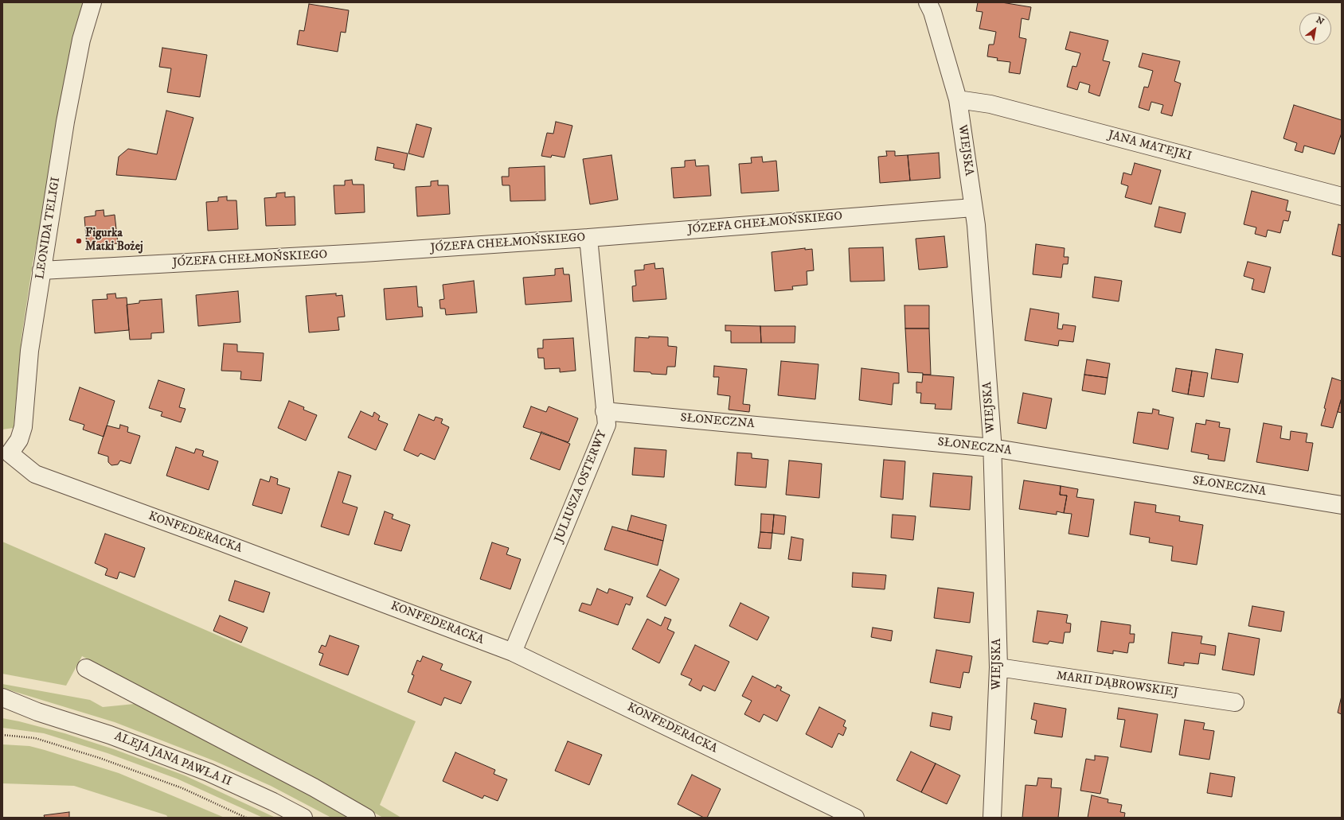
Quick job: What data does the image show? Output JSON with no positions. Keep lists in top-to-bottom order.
{
  "streets": {
    "street": [
      "JANA MATEJKI",
      "WIEJSKA",
      "JÓZEFA CHEŁMOŃSKIEGO",
      "LEONIDA TELIGI",
      "SŁONECZNA",
      "JULIUSZA OSTERWY",
      "KONFEDERACKA",
      "MARII DĄBROWSKIEJ",
      "ALEJA JANA PAWŁA II"
    ]
  },
  "crossings": [
    ["JANA MATEJKI", "WIEJSKA"],
    ["WIEJSKA", "JÓZEFA CHEŁMOŃSKIEGO"],
    ["WIEJSKA", "SŁONECZNA"],
    ["WIEJSKA", "MARII DĄBROWSKIEJ"],
    ["JÓZEFA CHEŁMOŃSKIEGO", "LEONIDA TELIGI"],
    ["JÓZEFA CHEŁMOŃSKIEGO", "JULIUSZA OSTERWY"],
    ["LEONIDA TELIGI", "KONFEDERACKA"],
    ["SŁONECZNA", "JULIUSZA OSTERWY"],
    ["JULIUSZA OSTERWY", "KONFEDERACKA"]
  ],
  "places": ["Figurka Matki Bożej"],
  "north": "top right"
}
